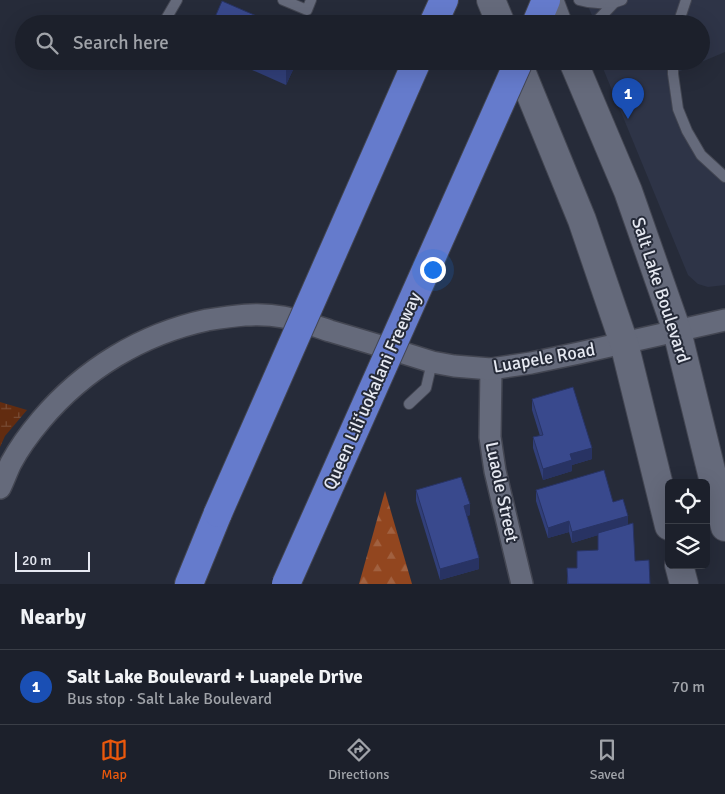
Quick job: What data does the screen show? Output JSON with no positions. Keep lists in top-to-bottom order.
{
  "streets": {
    "highway": ["Queen Liliʻuokalani Freeway"],
    "main road": ["Salt Lake Boulevard"],
    "street": ["Luapele Road", "Luaole Street"]
  },
  "crossings": [
    ["Salt Lake Boulevard", "Luapele Road"],
    ["Luapele Road", "Luaole Street"]
  ],
  "scale_bar": "20 m",
  "page": {
    "search": "Search here",
    "pins": "1",
    "scale": "20 m",
    "heading": "Nearby",
    "list": [
      {
        "mark": "1",
        "name": "Salt Lake Boulevard + Luapele Drive",
        "note": "Bus stop · Salt Lake Boulevard",
        "value": "70 m"
      }
    ],
    "nav": ["Map", "Directions", "Saved"]
  }
}
